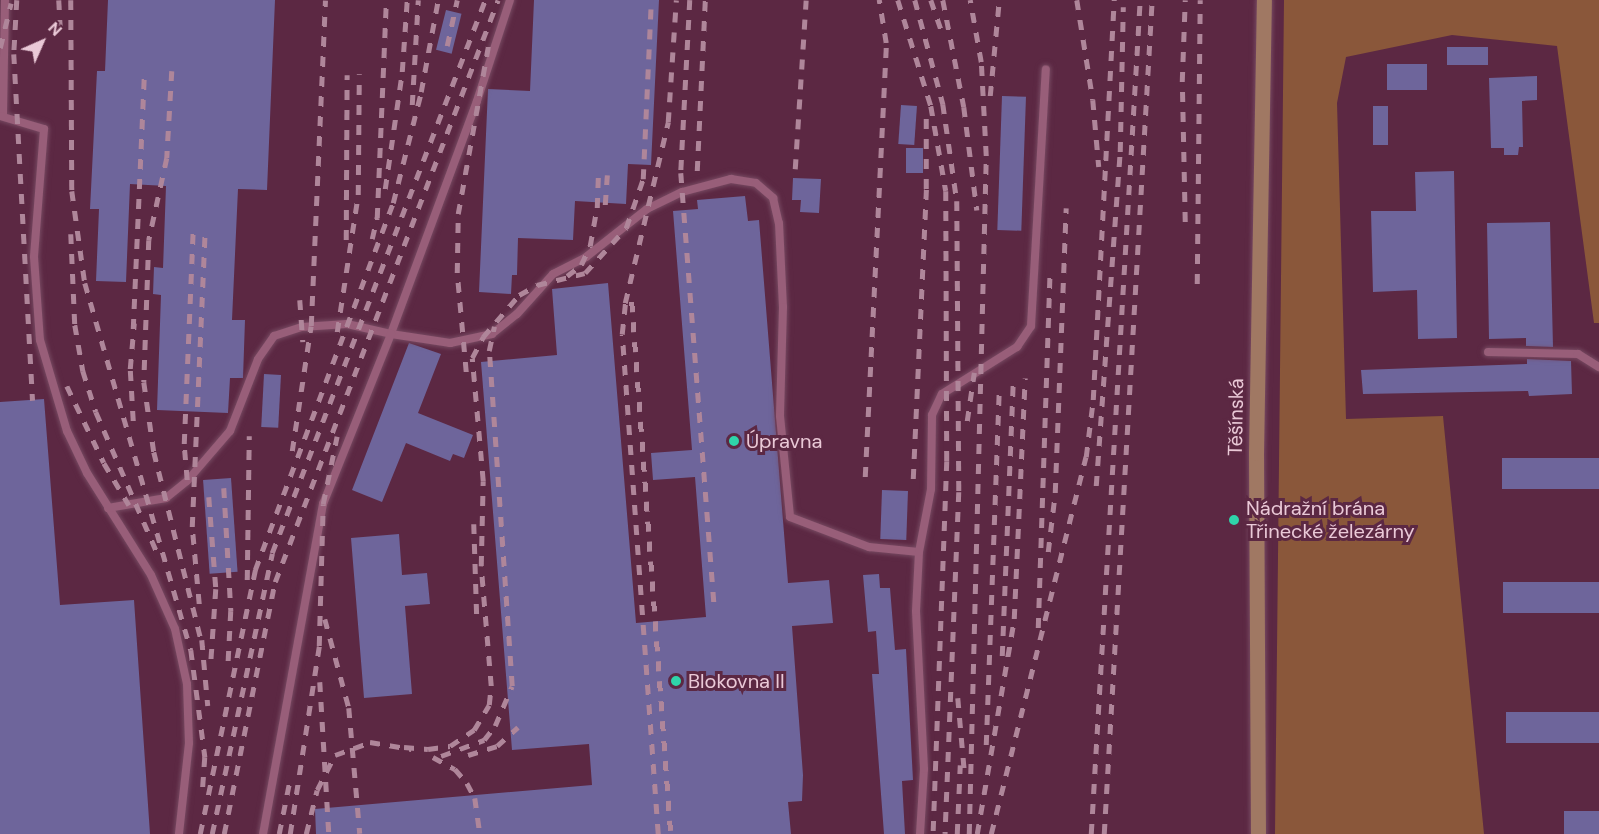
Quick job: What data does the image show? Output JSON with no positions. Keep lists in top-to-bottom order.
{
  "streets": {
    "main road": ["Těšínská"]
  },
  "places": ["Úpravna", "Nádražní brána Třinecké železárny", "Blokovna II"],
  "north": "top right"
}
